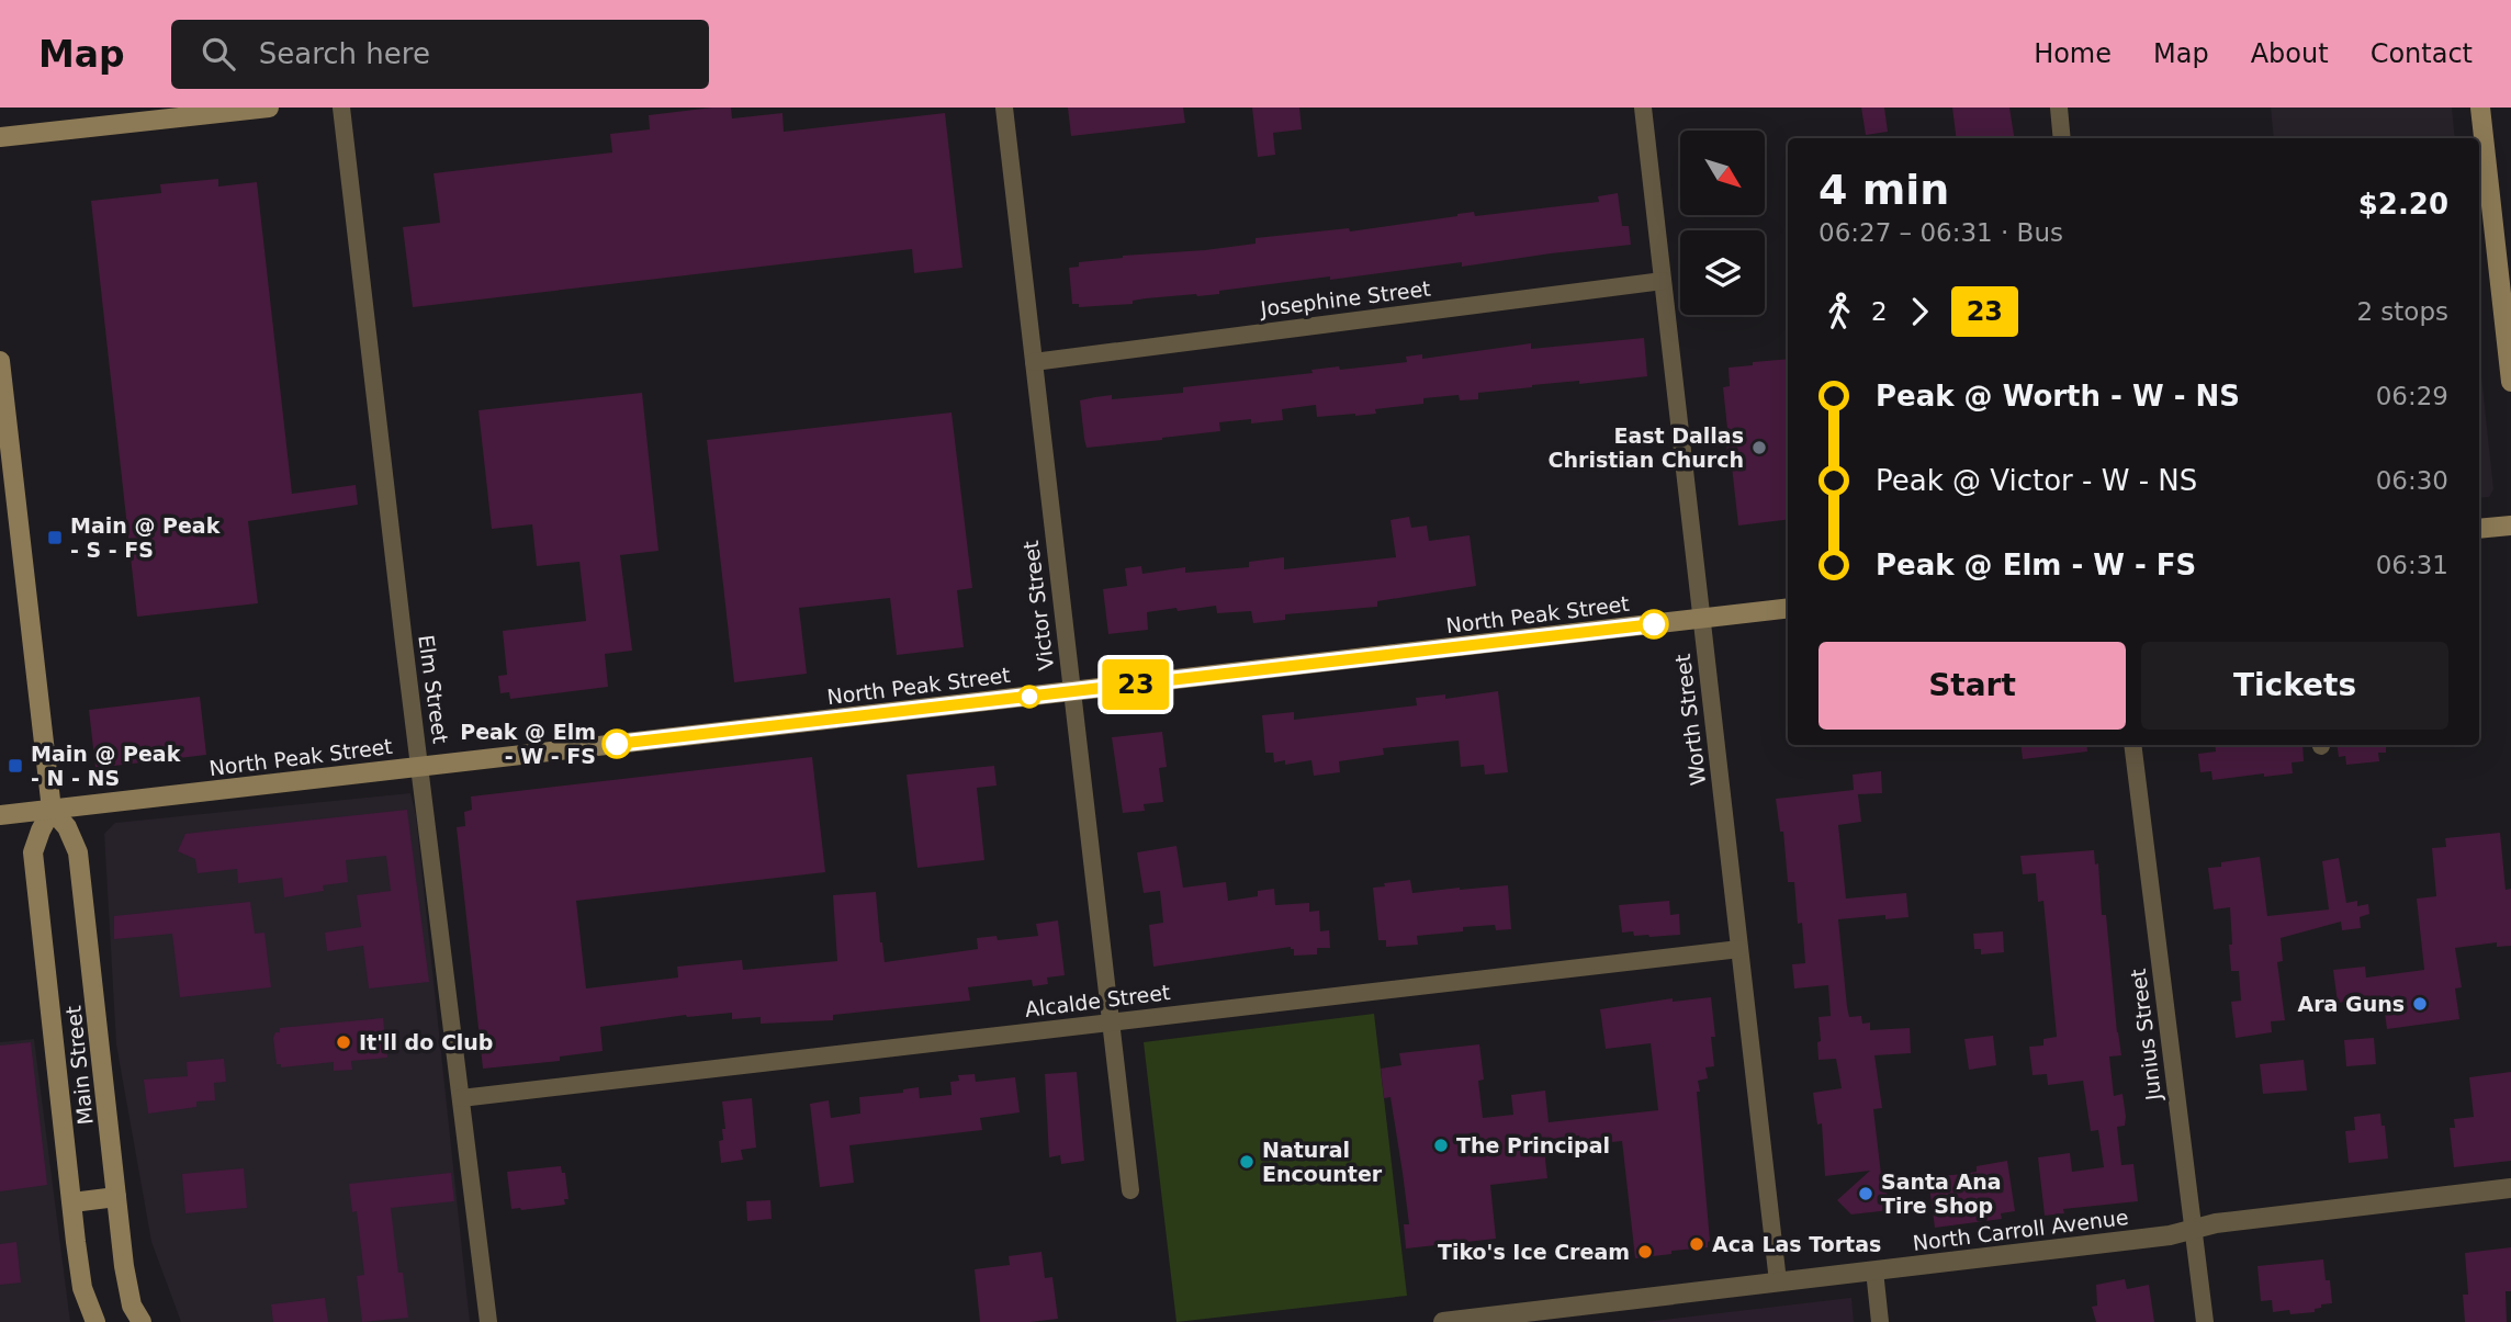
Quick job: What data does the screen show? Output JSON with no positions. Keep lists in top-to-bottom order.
{
  "streets": {
    "main road": ["North Peak Street", "Main Street"],
    "street": [
      "Josephine Street",
      "Victor Street",
      "Elm Street",
      "Worth Street",
      "Alcalde Street",
      "Junius Street",
      "North Carroll Avenue"
    ]
  },
  "crossings": [
    ["Josephine Street", "Victor Street"],
    ["Josephine Street", "Worth Street"],
    ["Victor Street", "North Peak Street"],
    ["Victor Street", "Alcalde Street"],
    ["North Peak Street", "Elm Street"],
    ["North Peak Street", "Worth Street"],
    ["North Peak Street", "Main Street"],
    ["Elm Street", "Alcalde Street"],
    ["Worth Street", "Alcalde Street"],
    ["Worth Street", "North Carroll Avenue"],
    ["Junius Street", "North Carroll Avenue"]
  ],
  "places": {
    "other": [
      "East Dallas Christian Church",
      "Peak @ Elm - W - FS",
      "Ara Guns",
      "It'll do Club",
      "The Principal",
      "Natural Encounter",
      "Santa Ana Tire Shop",
      "Aca Las Tortas",
      "Tiko's Ice Cream"
    ],
    "transit": ["Main @ Peak - S - FS", "Main @ Peak - N - NS"]
  },
  "lines": ["bus line 23"],
  "north": "bottom right",
  "page": {
    "header": "Map",
    "search": "Search here",
    "nav": [
      "Home",
      "Map",
      "About",
      "Contact"
    ],
    "on_map": "23",
    "heading": ["4 min", "06:27 – 06:31 · Bus", "$2.20"],
    "legs": ["2", "23", "2 stops"],
    "list": [
      {
        "name": "Peak @ Worth - W - NS",
        "value": "06:29"
      },
      {
        "name": "Peak @ Victor - W - NS",
        "value": "06:30"
      },
      {
        "name": "Peak @ Elm - W - FS",
        "value": "06:31"
      }
    ],
    "buttons": ["Start", "Tickets"]
  }
}
